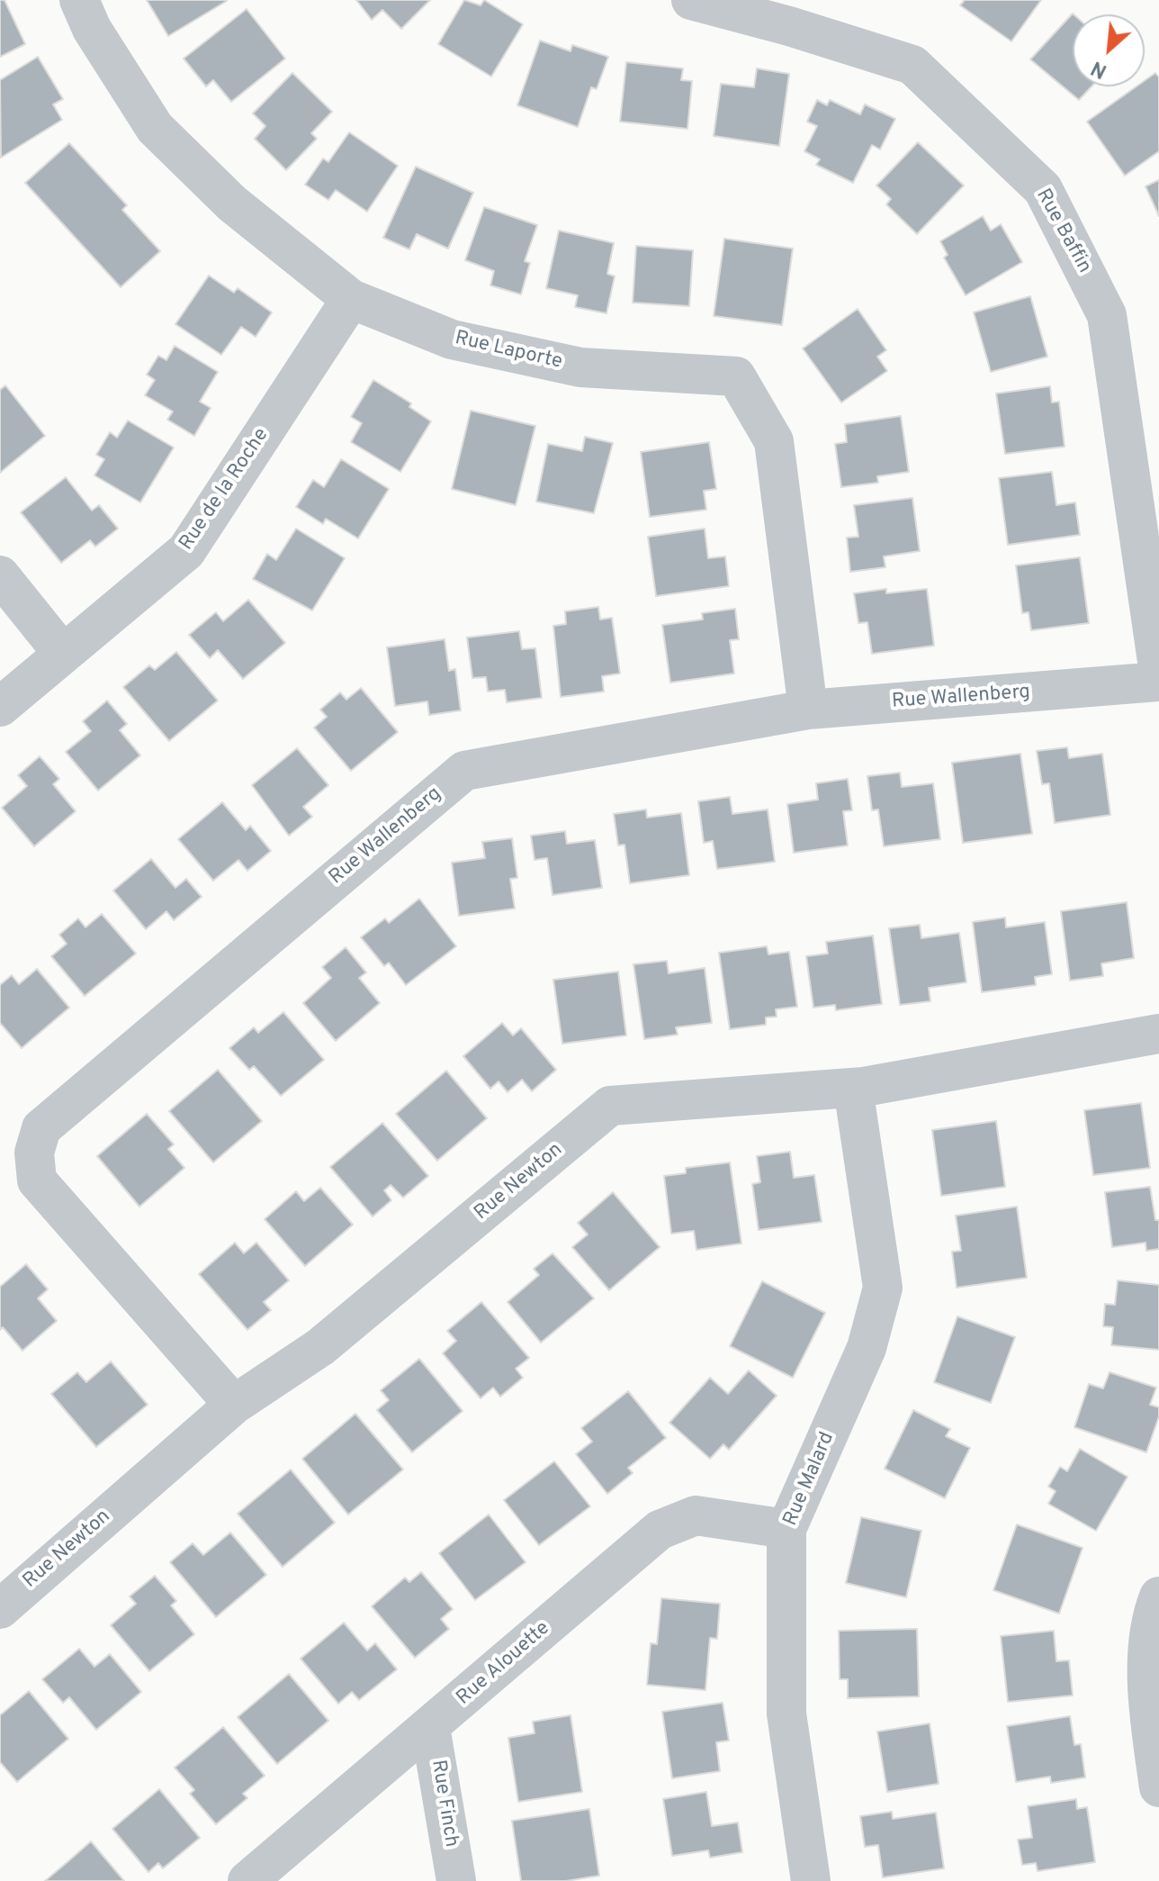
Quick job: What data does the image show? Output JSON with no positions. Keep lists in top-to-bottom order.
{
  "streets": {
    "street": [
      "Rue Baffin",
      "Rue Laporte",
      "Rue de la Roche",
      "Rue Wallenberg",
      "Rue Newton",
      "Rue Malard",
      "Rue Alouette",
      "Rue Finch"
    ]
  },
  "crossings": [
    ["Rue Laporte", "Rue de la Roche"],
    ["Rue Laporte", "Rue Wallenberg"],
    ["Rue Wallenberg", "Rue Newton"],
    ["Rue Newton", "Rue Malard"],
    ["Rue Malard", "Rue Alouette"],
    ["Rue Alouette", "Rue Finch"]
  ],
  "north": "bottom left"
}
